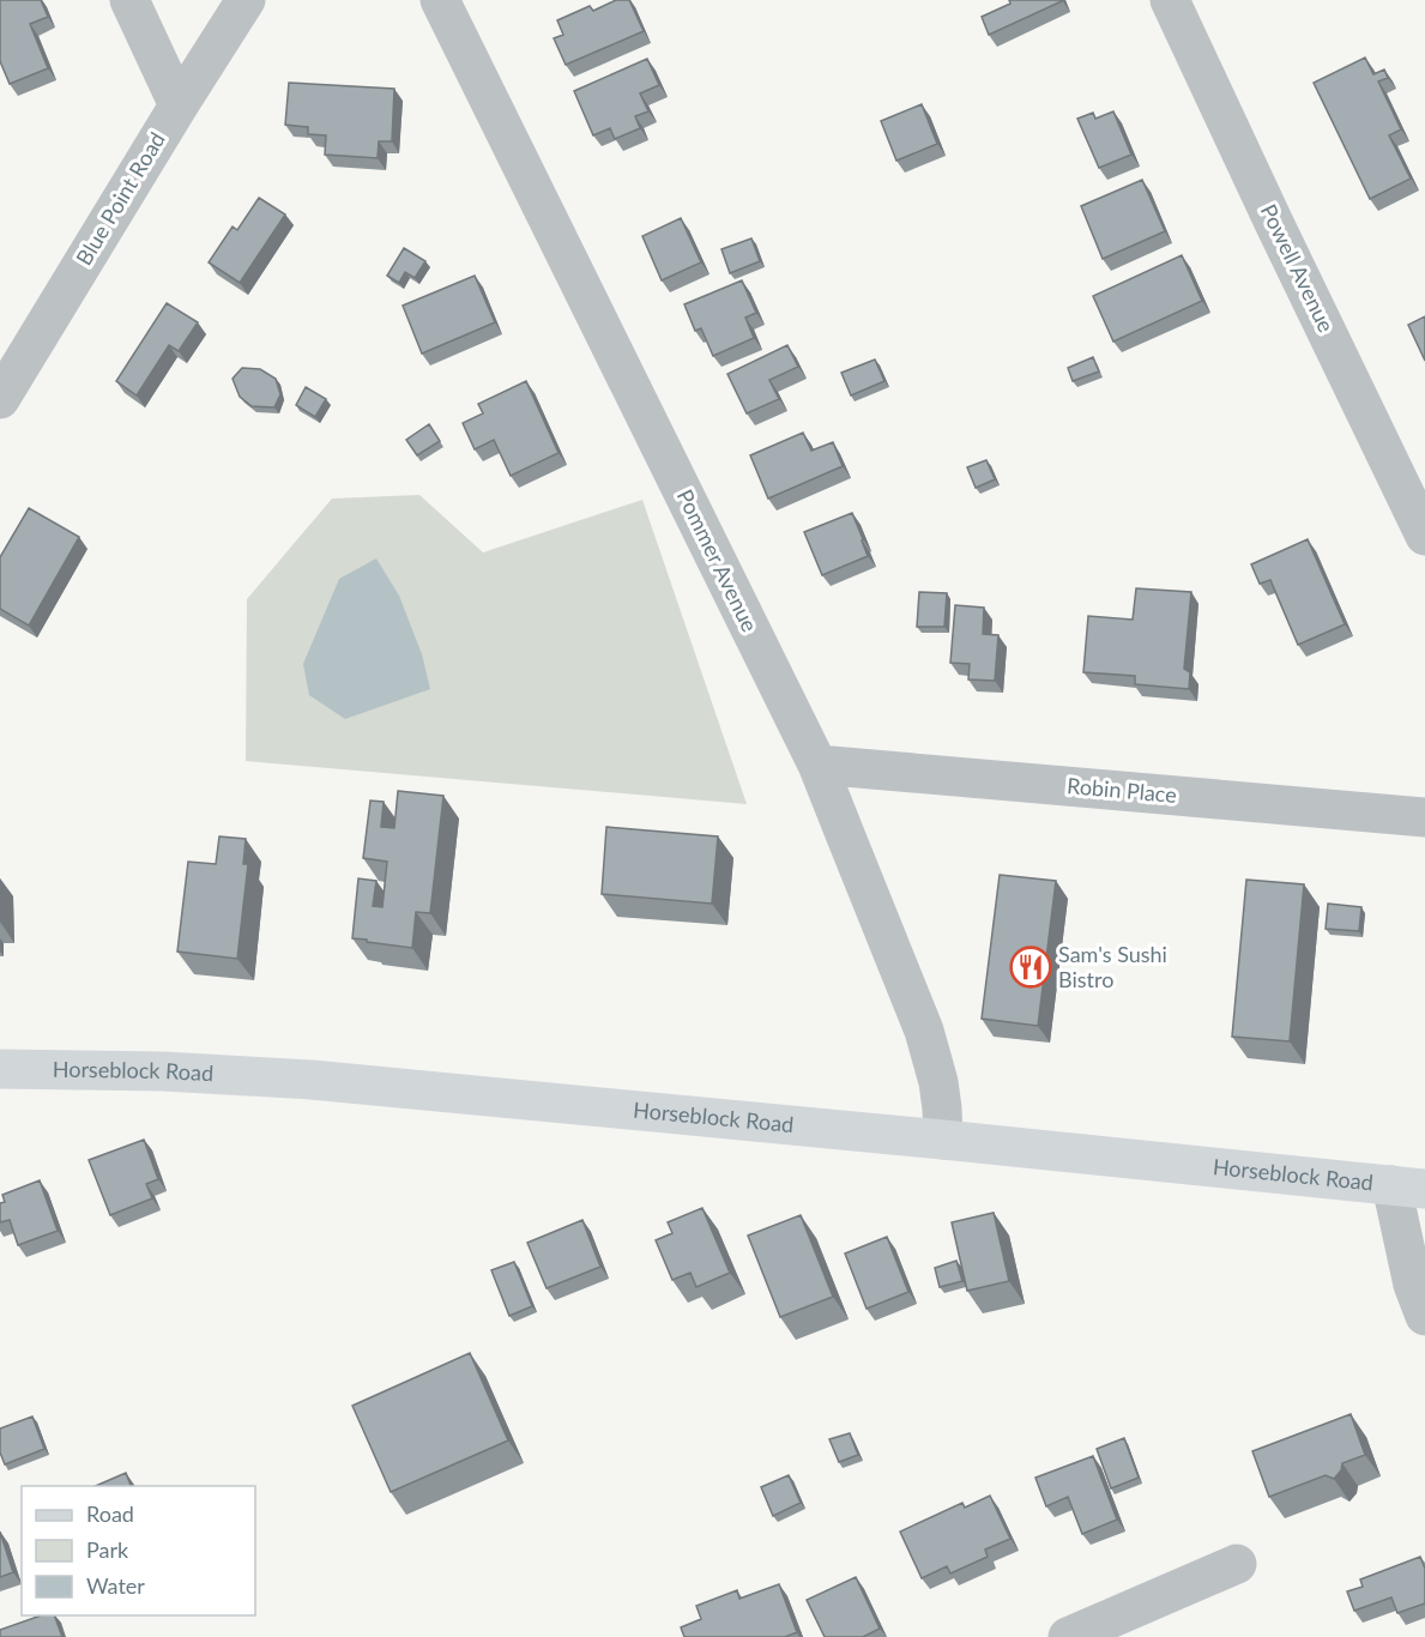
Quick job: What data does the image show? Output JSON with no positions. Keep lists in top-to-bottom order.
{
  "streets": {
    "main road": ["Horseblock Road"],
    "street": [
      "Blue Point Road",
      "Powell Avenue",
      "Pommer Avenue",
      "Robin Place"
    ]
  },
  "crossings": [
    ["Pommer Avenue", "Robin Place"],
    ["Pommer Avenue", "Horseblock Road"]
  ],
  "places": {
    "restaurant": ["Sam's Sushi Bistro"]
  },
  "legend": ["Road", "Park", "Water"]
}
